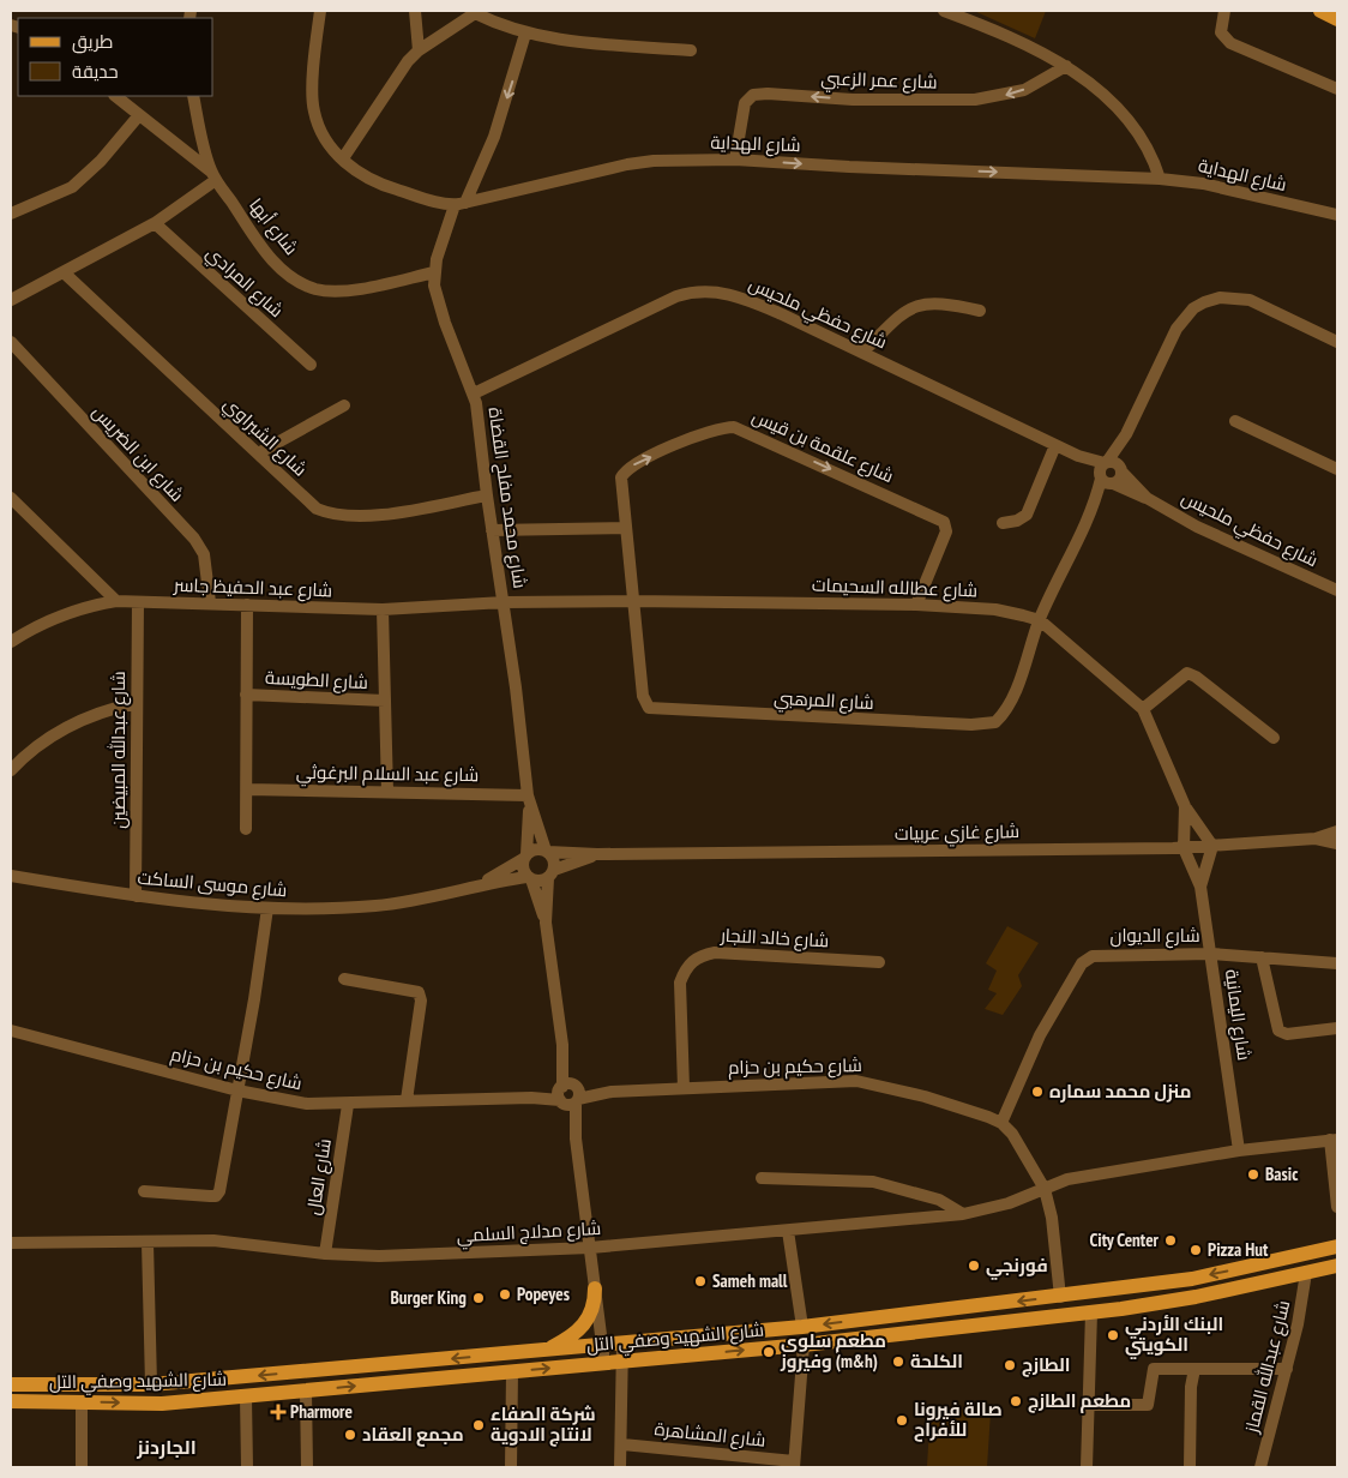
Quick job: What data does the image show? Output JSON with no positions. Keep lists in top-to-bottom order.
{
  "streets": {
    "main road": ["شارع الشهيد وصفي التل"],
    "street": [
      "شارع عمر الزعبي",
      "شارع الهداية",
      "شارع أبها",
      "شارع المرادي",
      "شارع حفظي ملحيس",
      "شارع الشبراوي",
      "شارع علقمة بن قيس",
      "شارع ابن الضريس",
      "شارع محمد مفلح القضاة",
      "شارع عبد الحفيظ جاسر",
      "شارع عطالله السحيمات",
      "شارع الطويسة",
      "شارع المرهبي",
      "شارع عبدالله المبيضين",
      "شارع عبد السلام البرغوثي",
      "شارع غازي عربيات",
      "شارع موسى الساكت",
      "شارع الديوان",
      "شارع خالد النجار",
      "شارع اليمانية",
      "شارع حكيم بن حزام",
      "شارع العال",
      "شارع مدلاج السلمي",
      "شارع عبدالله القماز",
      "شارع المشاهرة"
    ]
  },
  "crossings": [
    ["شارع عمر الزعبي", "شارع الهداية"],
    ["شارع الهداية", "شارع محمد مفلح القضاة"],
    ["شارع أبها", "شارع محمد مفلح القضاة"],
    ["شارع حفظي ملحيس", "شارع محمد مفلح القضاة"],
    ["شارع الشبراوي", "شارع محمد مفلح القضاة"],
    ["شارع علقمة بن قيس", "شارع عطالله السحيمات"],
    ["شارع علقمة بن قيس", "شارع المرهبي"],
    ["شارع ابن الضريس", "شارع عبد الحفيظ جاسر"],
    ["شارع محمد مفلح القضاة", "شارع عبد الحفيظ جاسر"],
    ["شارع محمد مفلح القضاة", "شارع عطالله السحيمات"],
    ["شارع محمد مفلح القضاة", "شارع عبد السلام البرغوثي"],
    ["شارع محمد مفلح القضاة", "شارع غازي عربيات"],
    ["شارع محمد مفلح القضاة", "شارع موسى الساكت"],
    ["شارع عبد الحفيظ جاسر", "شارع عطالله السحيمات"],
    ["شارع عبد الحفيظ جاسر", "شارع عبدالله المبيضين"],
    ["شارع عطالله السحيمات", "شارع المرهبي"],
    ["شارع عطالله السحيمات", "شارع غازي عربيات"],
    ["شارع عطالله السحيمات", "شارع اليمانية"],
    ["شارع عبدالله المبيضين", "شارع موسى الساكت"],
    ["شارع غازي عربيات", "شارع موسى الساكت"],
    ["شارع غازي عربيات", "شارع اليمانية"],
    ["شارع الديوان", "شارع اليمانية"],
    ["شارع الديوان", "شارع حكيم بن حزام"],
    ["شارع خالد النجار", "شارع حكيم بن حزام"],
    ["شارع حكيم بن حزام", "شارع العال"],
    ["شارع العال", "شارع مدلاج السلمي"],
    ["شارع الشهيد وصفي التل", "شارع عبدالله القماز"]
  ],
  "one_way": ["شارع عمر الزعبي", "شارع الهداية"],
  "districts": ["الجاردنز"],
  "places": {
    "other": [
      "منزل محمد سماره",
      "Basic",
      "City Center",
      "Pizza Hut",
      "فورنجي",
      "Sameh mall",
      "Popeyes",
      "Burger King",
      "البنك الأردني الكويتي",
      "مطعم سلوى وفيروز (m&h)",
      "الكلحة",
      "الطازج",
      "مطعم الطازج",
      "صالة فيرونا للأفراح",
      "شركة الصفاء لانتاج الادوية",
      "مجمع العقاد"
    ],
    "health": ["Pharmore"]
  },
  "legend": ["طريق", "حديقة"]
}
